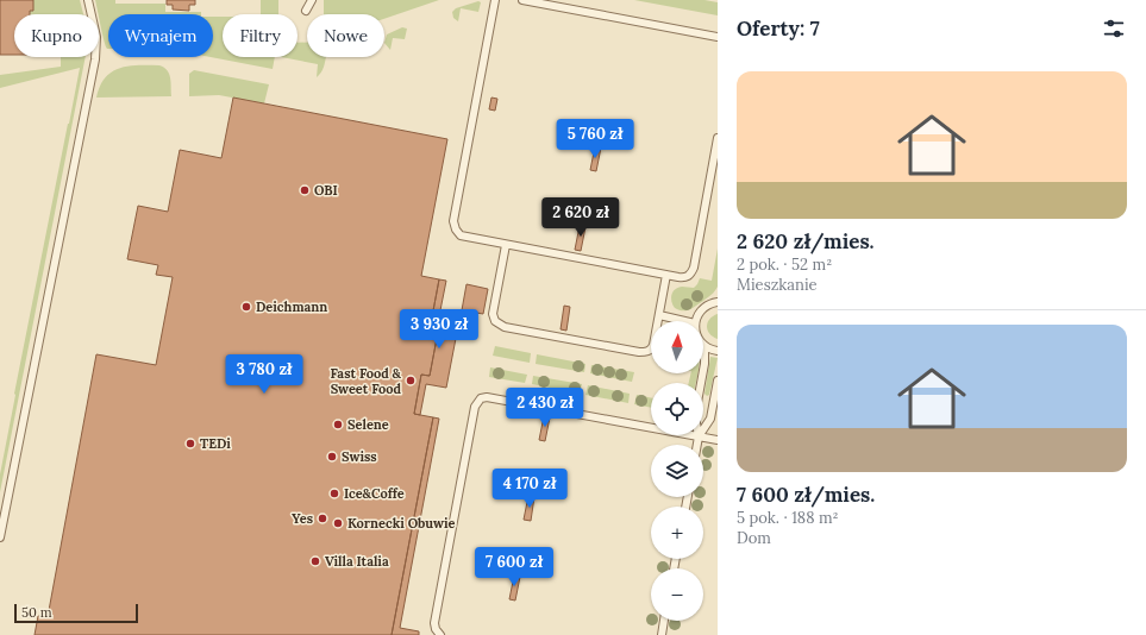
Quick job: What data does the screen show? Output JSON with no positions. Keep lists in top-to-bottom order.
{
  "places": [
    "OBI",
    "Deichmann",
    "Fast Food & Sweet Food",
    "Selene",
    "TEDi",
    "Swiss",
    "Ice&Coffe",
    "Yes",
    "Kornecki Obuwie",
    "Villa Italia"
  ],
  "scale_bar": "50 m",
  "north": "top",
  "page": {
    "heading": "Oferty: 7",
    "chip": [
      "Kupno",
      "Wynajem",
      "Filtry",
      "Nowe"
    ],
    "list": [
      {
        "name": "2 620 zł/mies.",
        "note": "2 pok. · 52 m² · Mieszkanie"
      },
      {
        "name": "7 600 zł/mies.",
        "note": "5 pok. · 188 m² · Dom"
      }
    ],
    "price": [
      "5 760 zł",
      "2 620 zł",
      "3 930 zł",
      "3 780 zł",
      "2 430 zł",
      "4 170 zł",
      "7 600 zł"
    ],
    "map_buttons": ["+", "−"],
    "scale": "50 m"
  }
}
